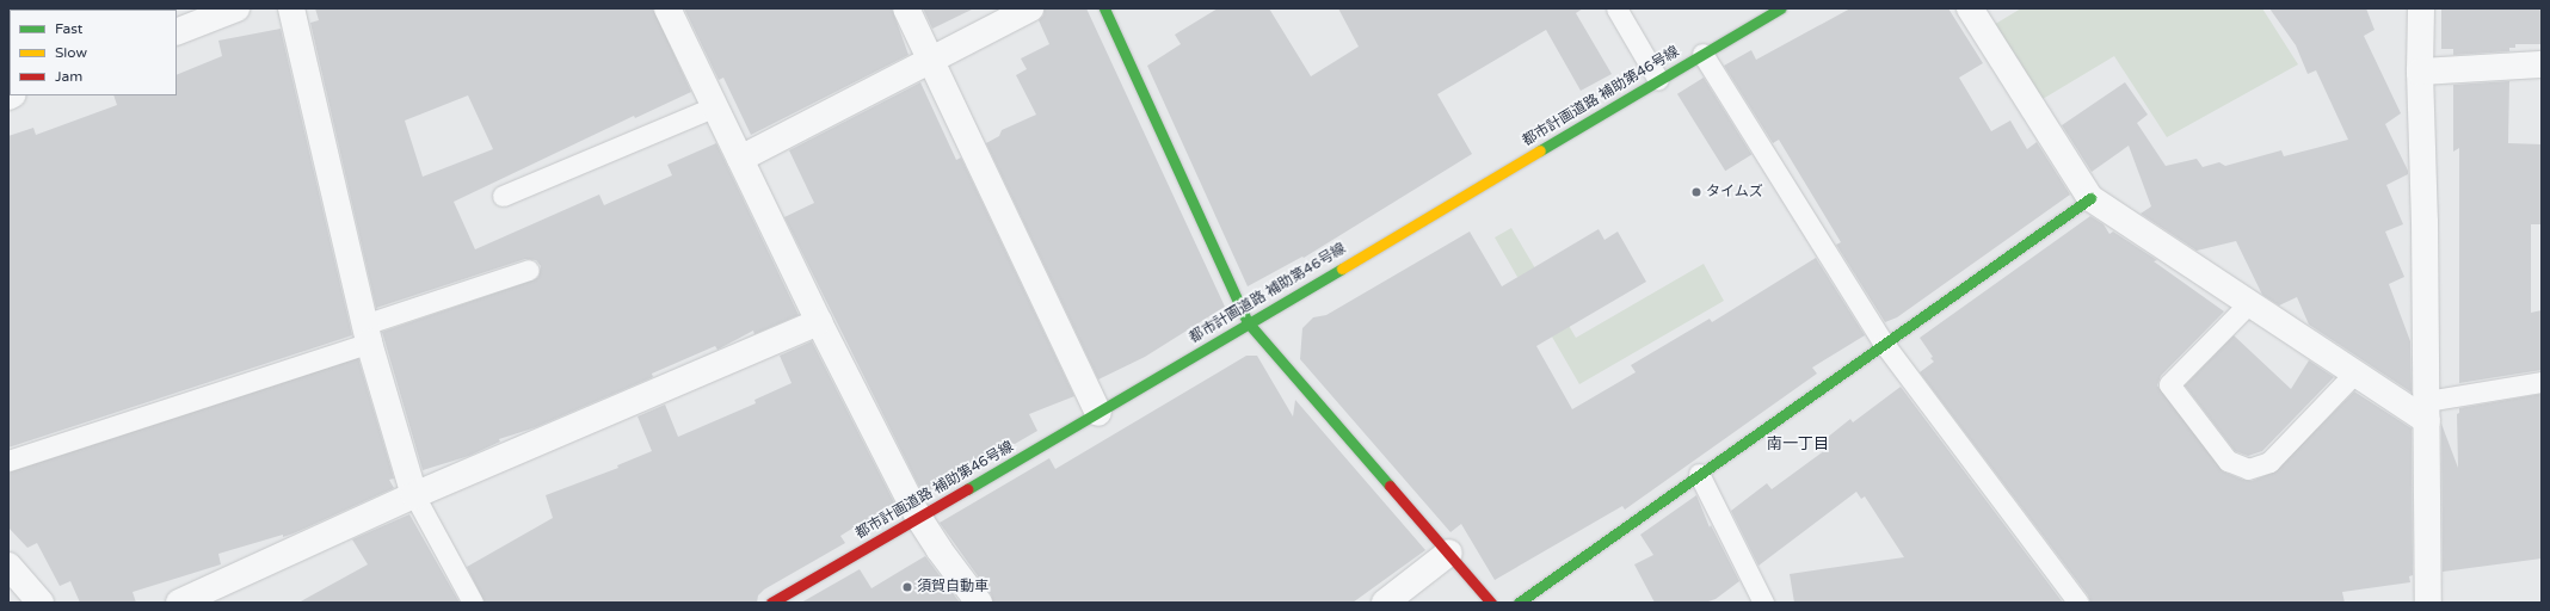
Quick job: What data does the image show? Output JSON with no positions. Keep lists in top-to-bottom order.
{
  "streets": {
    "street": ["都市計画道路 補助第46号線"]
  },
  "districts": ["南一丁目"],
  "places": ["タイムズ", "須賀自動車"],
  "legend": ["Fast", "Slow", "Jam"]
}
